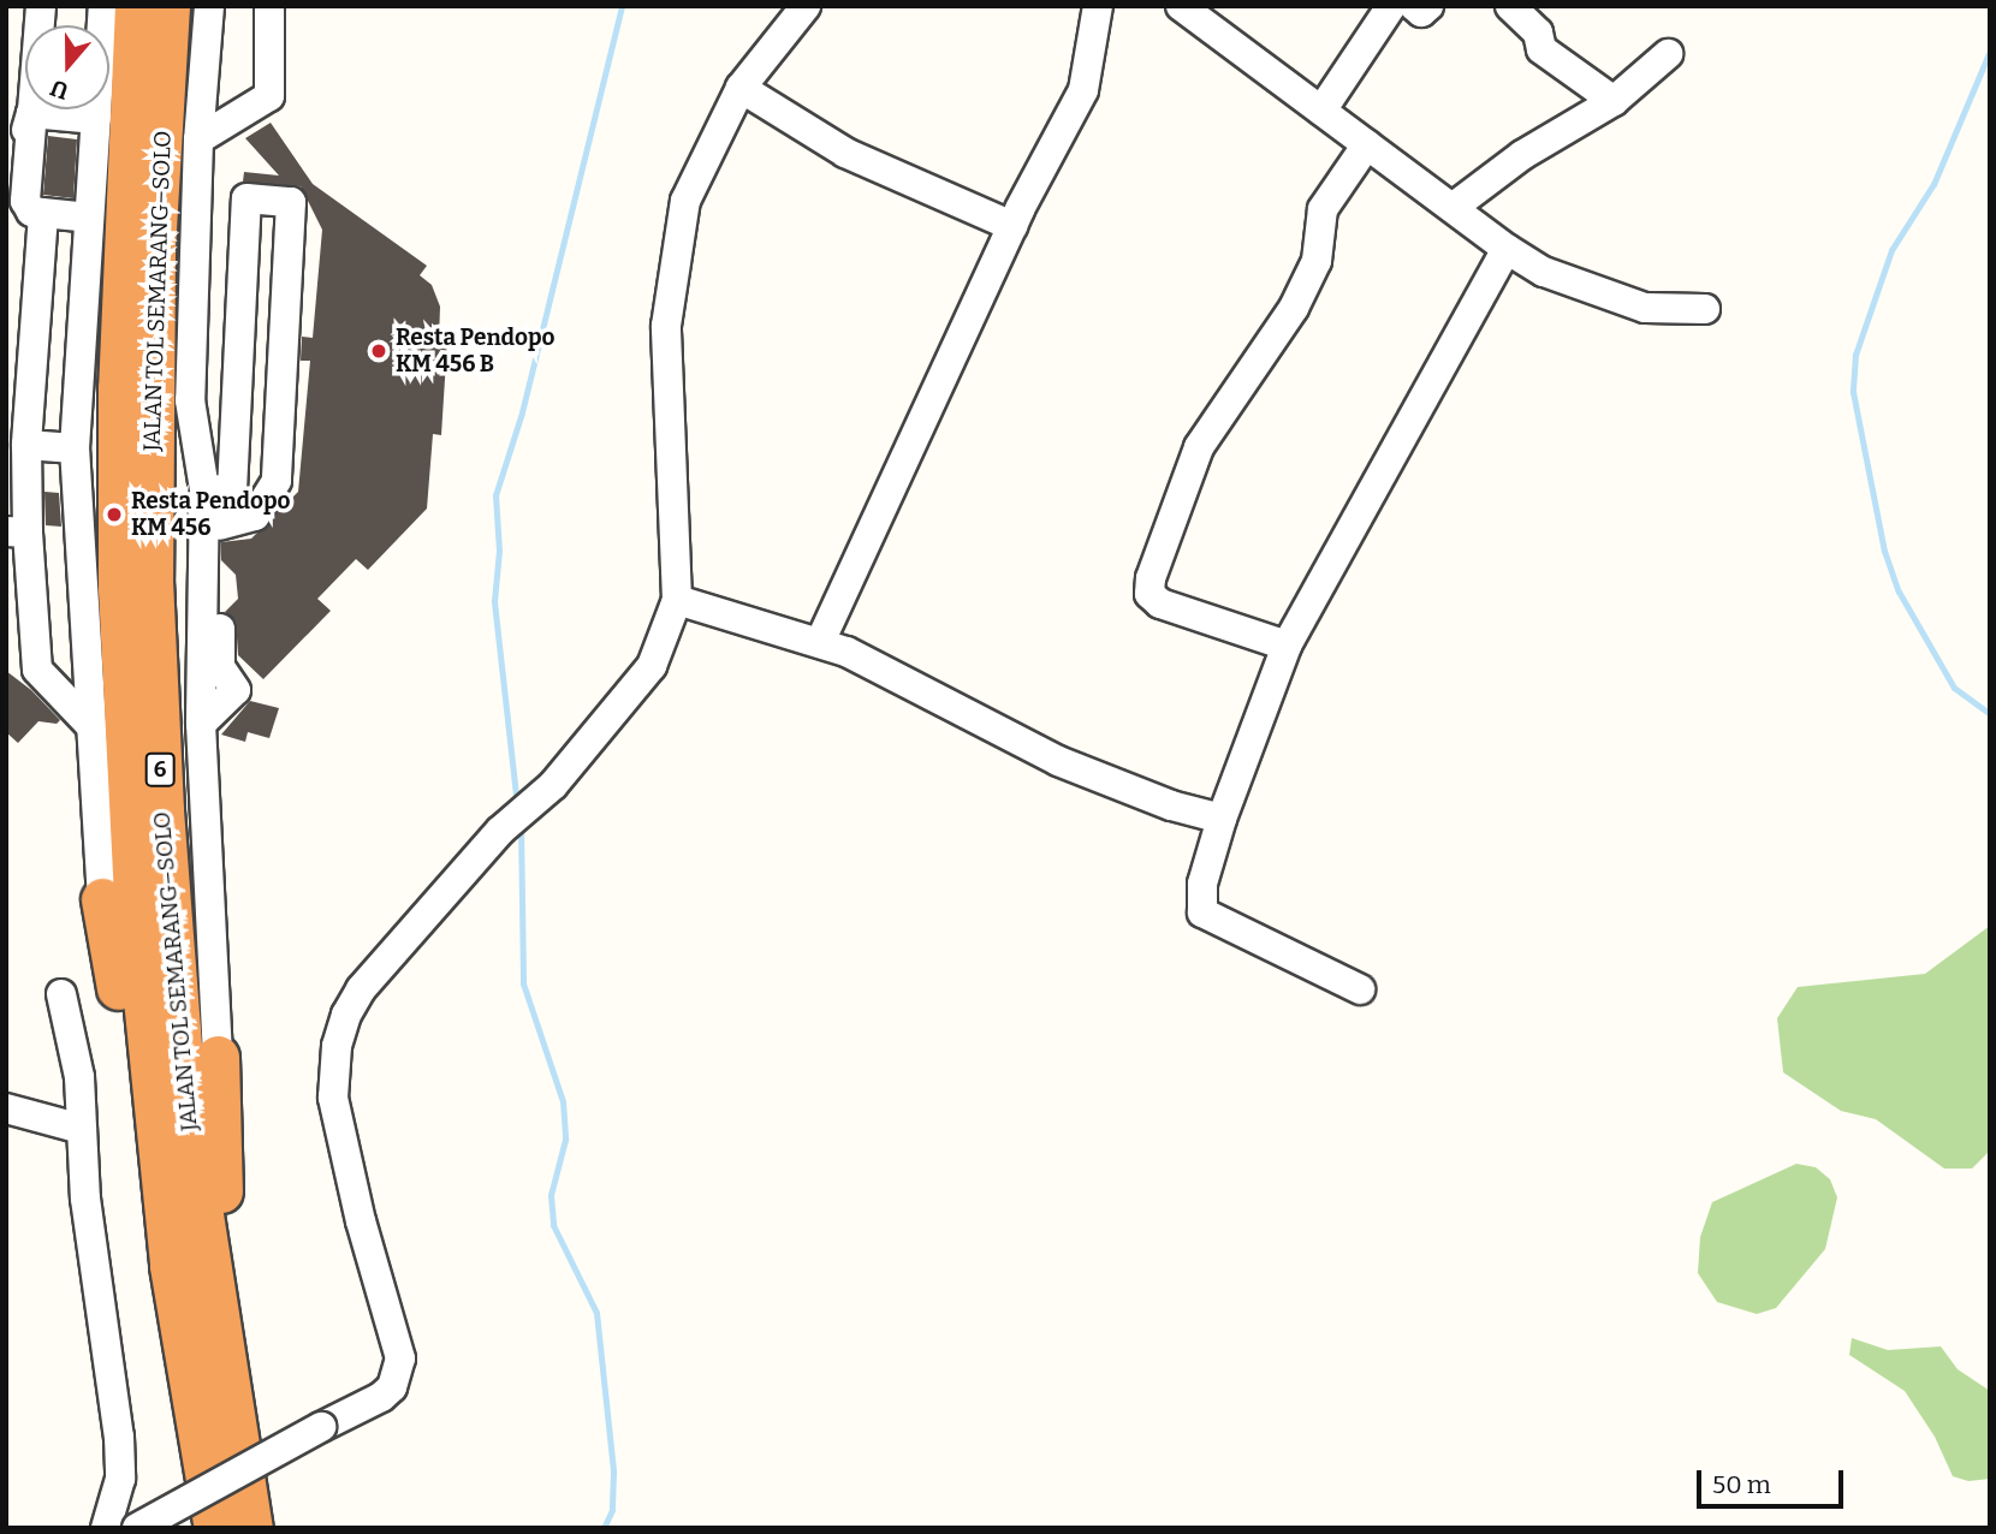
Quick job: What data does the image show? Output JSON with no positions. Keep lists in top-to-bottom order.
{
  "streets": {
    "highway": ["JALAN TOL SEMARANG–SOLO", "6"]
  },
  "places": ["Resta Pendopo KM 456 B", "Resta Pendopo KM 456"],
  "scale_bar": "50 m",
  "north": "bottom"
}
